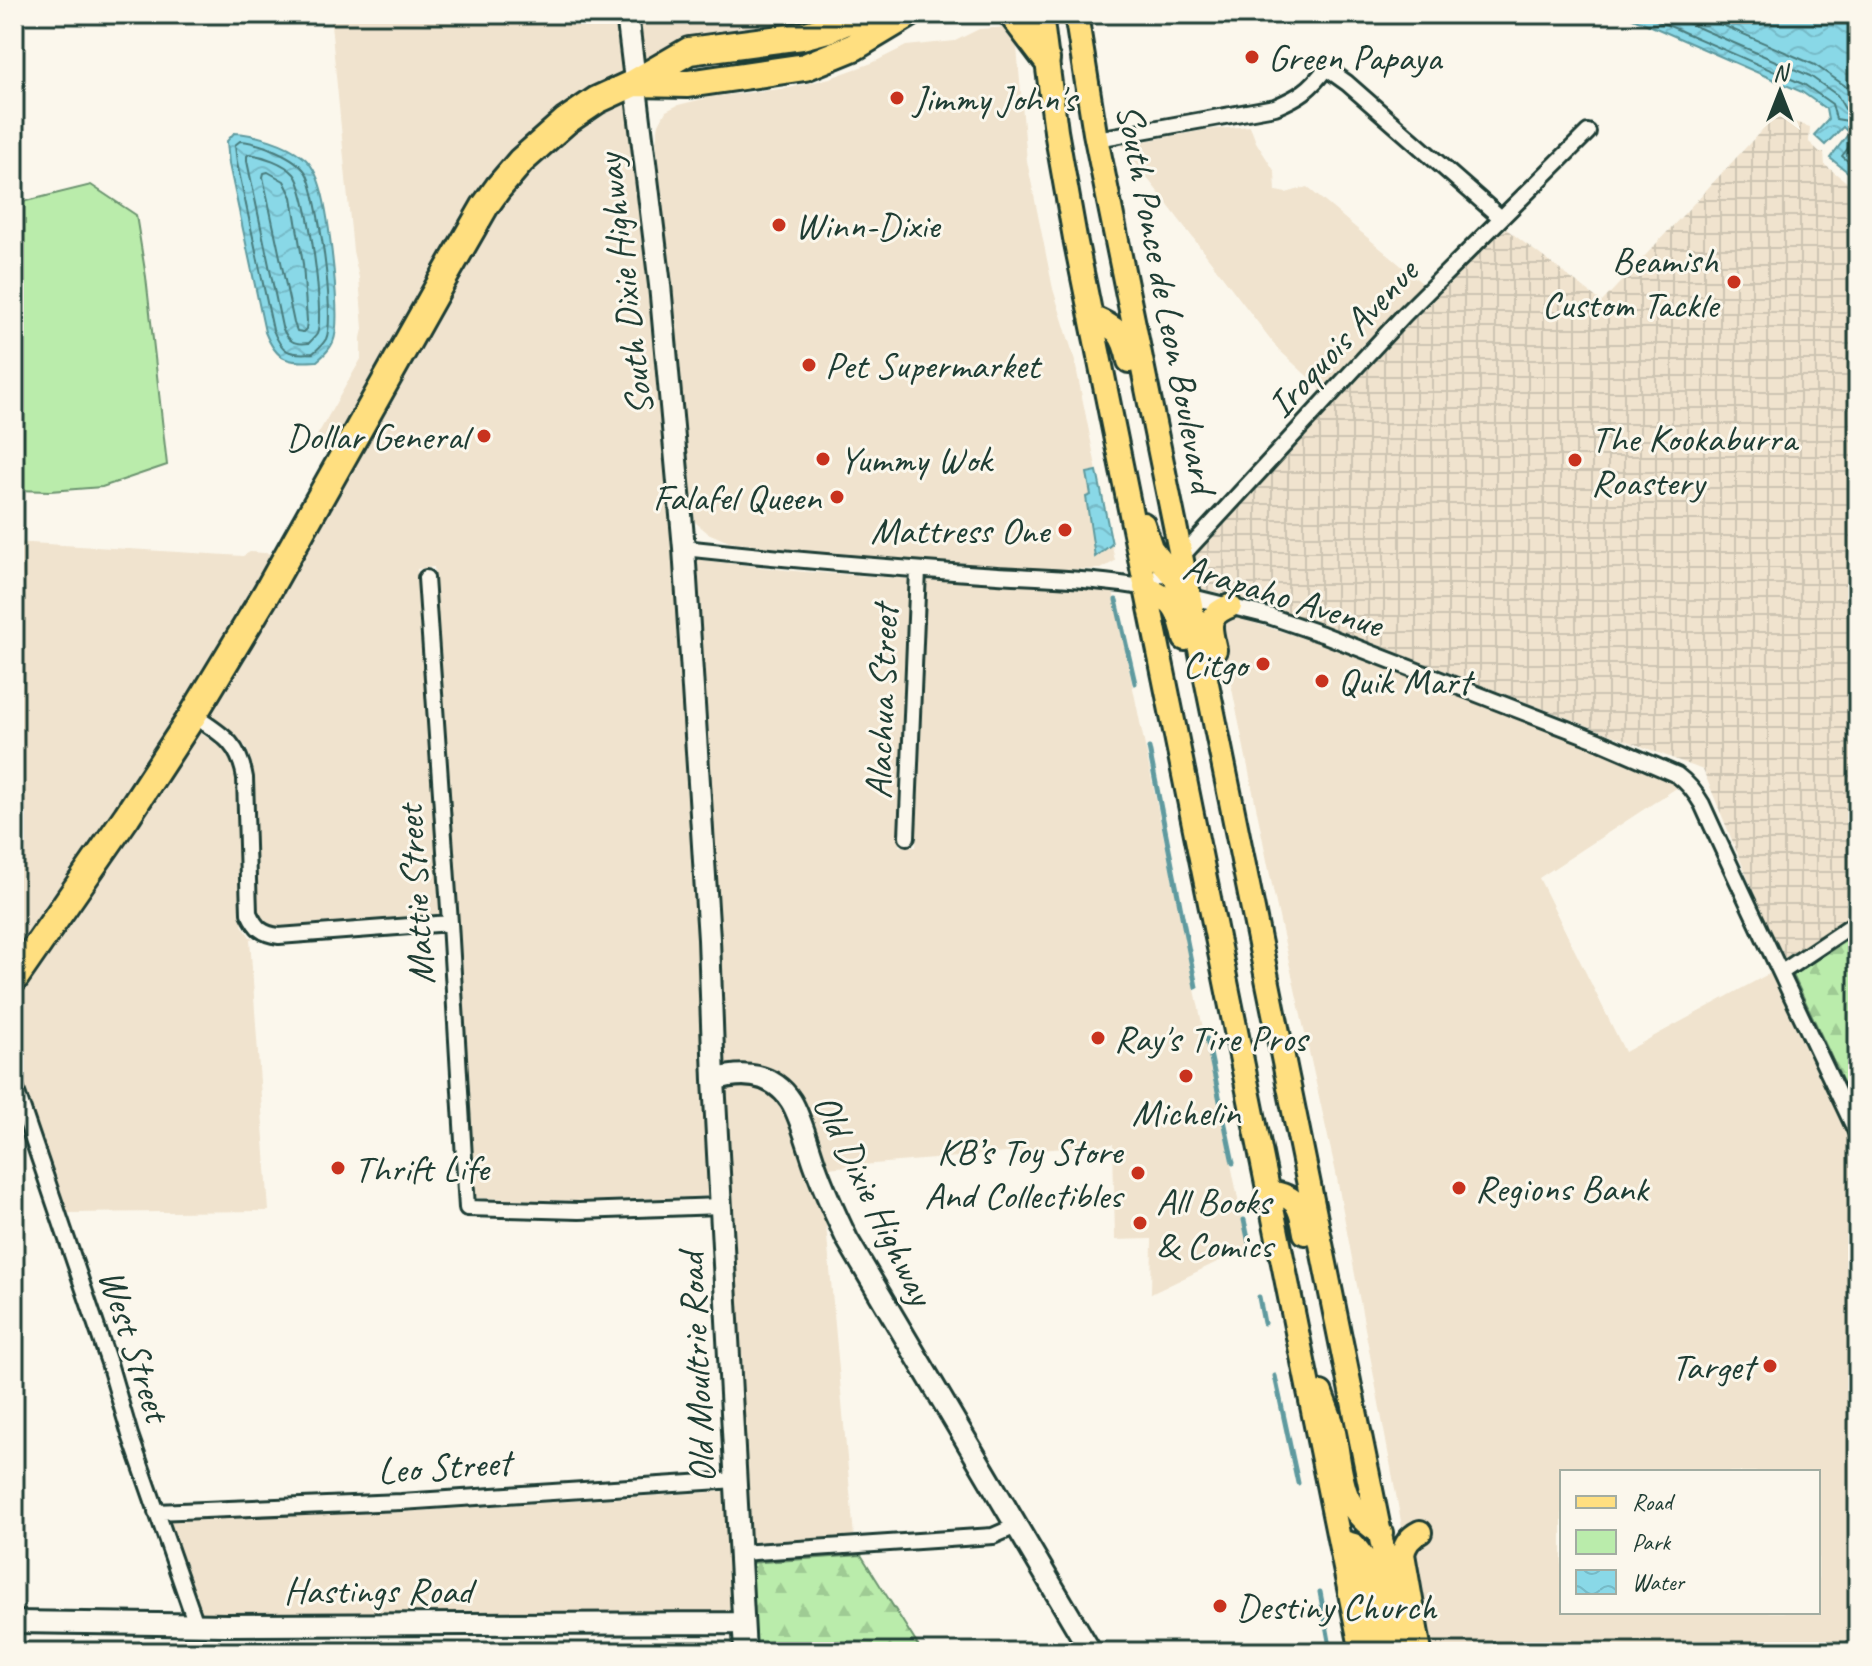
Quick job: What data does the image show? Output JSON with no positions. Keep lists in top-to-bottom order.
{
  "streets": {
    "main road": [
      "South Dixie Highway",
      "South Ponce de Leon Boulevard",
      "Old Dixie Highway",
      "Old Moultrie Road",
      "Hastings Road"
    ],
    "street": [
      "Iroquois Avenue",
      "Arapaho Avenue",
      "Alachua Street",
      "Mattie Street",
      "West Street",
      "Leo Street"
    ]
  },
  "crossings": [
    ["South Dixie Highway", "Arapaho Avenue"],
    ["South Ponce de Leon Boulevard", "Iroquois Avenue"],
    ["South Ponce de Leon Boulevard", "Arapaho Avenue"],
    ["Iroquois Avenue", "Arapaho Avenue"],
    ["Arapaho Avenue", "Alachua Street"],
    ["Mattie Street", "Old Moultrie Road"],
    ["Old Dixie Highway", "Old Moultrie Road"],
    ["West Street", "Leo Street"],
    ["West Street", "Hastings Road"],
    ["Old Moultrie Road", "Leo Street"],
    ["Old Moultrie Road", "Hastings Road"]
  ],
  "places": [
    "Green Papaya",
    "Jimmy John's",
    "Winn-Dixie",
    "Beamish Custom Tackle",
    "Pet Supermarket",
    "Dollar General",
    "Yummy Wok",
    "The Kookaburra Roastery",
    "Falafel Queen",
    "Mattress One",
    "Citgo",
    "Quik Mart",
    "Ray's Tire Pros",
    "Michelin",
    "Thrift Life",
    "KB’s Toy Store And Collectibles",
    "Regions Bank",
    "All Books & Comics",
    "Target",
    "Destiny Church"
  ],
  "legend": ["Road", "Park", "Water"],
  "north": "top"
}
